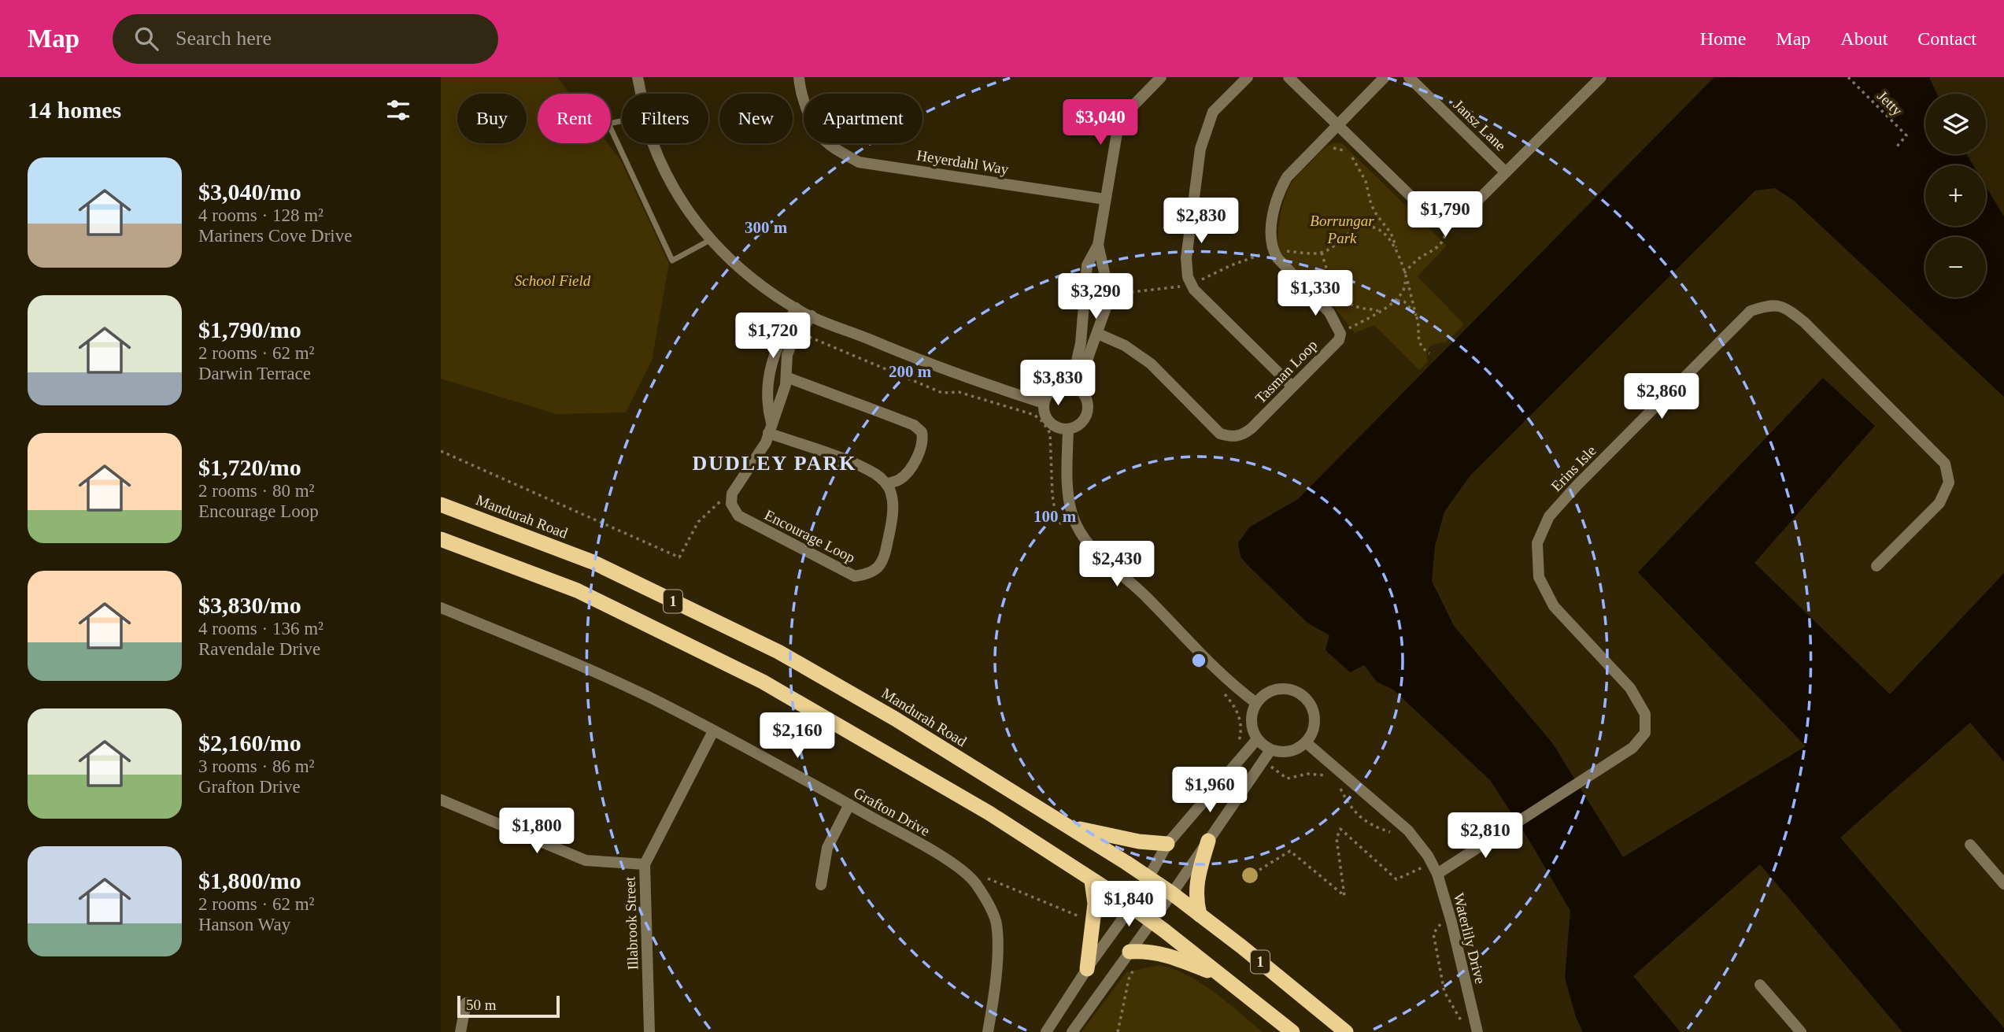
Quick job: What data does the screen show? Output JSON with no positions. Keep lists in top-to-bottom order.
{
  "streets": {
    "highway": ["Mandurah Road", "1"],
    "street": [
      "Jansz Lane",
      "Heyerdahl Way",
      "Tasman Loop",
      "Erins Isle",
      "Encourage Loop",
      "Grafton Drive",
      "Illabrook Street",
      "Waterlily Drive"
    ],
    "path": ["Jetty"]
  },
  "crossings": [
    ["Erins Isle", "Waterlily Drive"],
    ["Grafton Drive", "Illabrook Street"]
  ],
  "districts": ["DUDLEY PARK"],
  "parks": ["Borrungar Park", "School Field"],
  "scale_bar": "50 m",
  "page": {
    "header": "Map",
    "search": "Search here",
    "nav": [
      "Home",
      "Map",
      "About",
      "Contact"
    ],
    "heading": "14 homes",
    "map_buttons": ["+", "−"],
    "chip": [
      "Buy",
      "Rent",
      "Filters",
      "New",
      "Apartment"
    ],
    "price": [
      "$3,040",
      "$1,790",
      "$2,830",
      "$1,330",
      "$3,290",
      "$1,720",
      "$3,830",
      "$2,860",
      "$2,430",
      "$2,160",
      "$1,960",
      "$1,800",
      "$2,810",
      "$1,840"
    ],
    "list": [
      {
        "name": "$3,040/mo",
        "note": "4 rooms · 128 m² · Mariners Cove Drive"
      },
      {
        "name": "$1,790/mo",
        "note": "2 rooms · 62 m² · Darwin Terrace"
      },
      {
        "name": "$1,720/mo",
        "note": "2 rooms · 80 m² · Encourage Loop"
      },
      {
        "name": "$3,830/mo",
        "note": "4 rooms · 136 m² · Ravendale Drive"
      },
      {
        "name": "$2,160/mo",
        "note": "3 rooms · 86 m² · Grafton Drive"
      },
      {
        "name": "$1,800/mo",
        "note": "2 rooms · 62 m² · Hanson Way"
      }
    ],
    "scale": "50 m"
  },
  "rings": ["300 m", "200 m", "100 m"]
}
